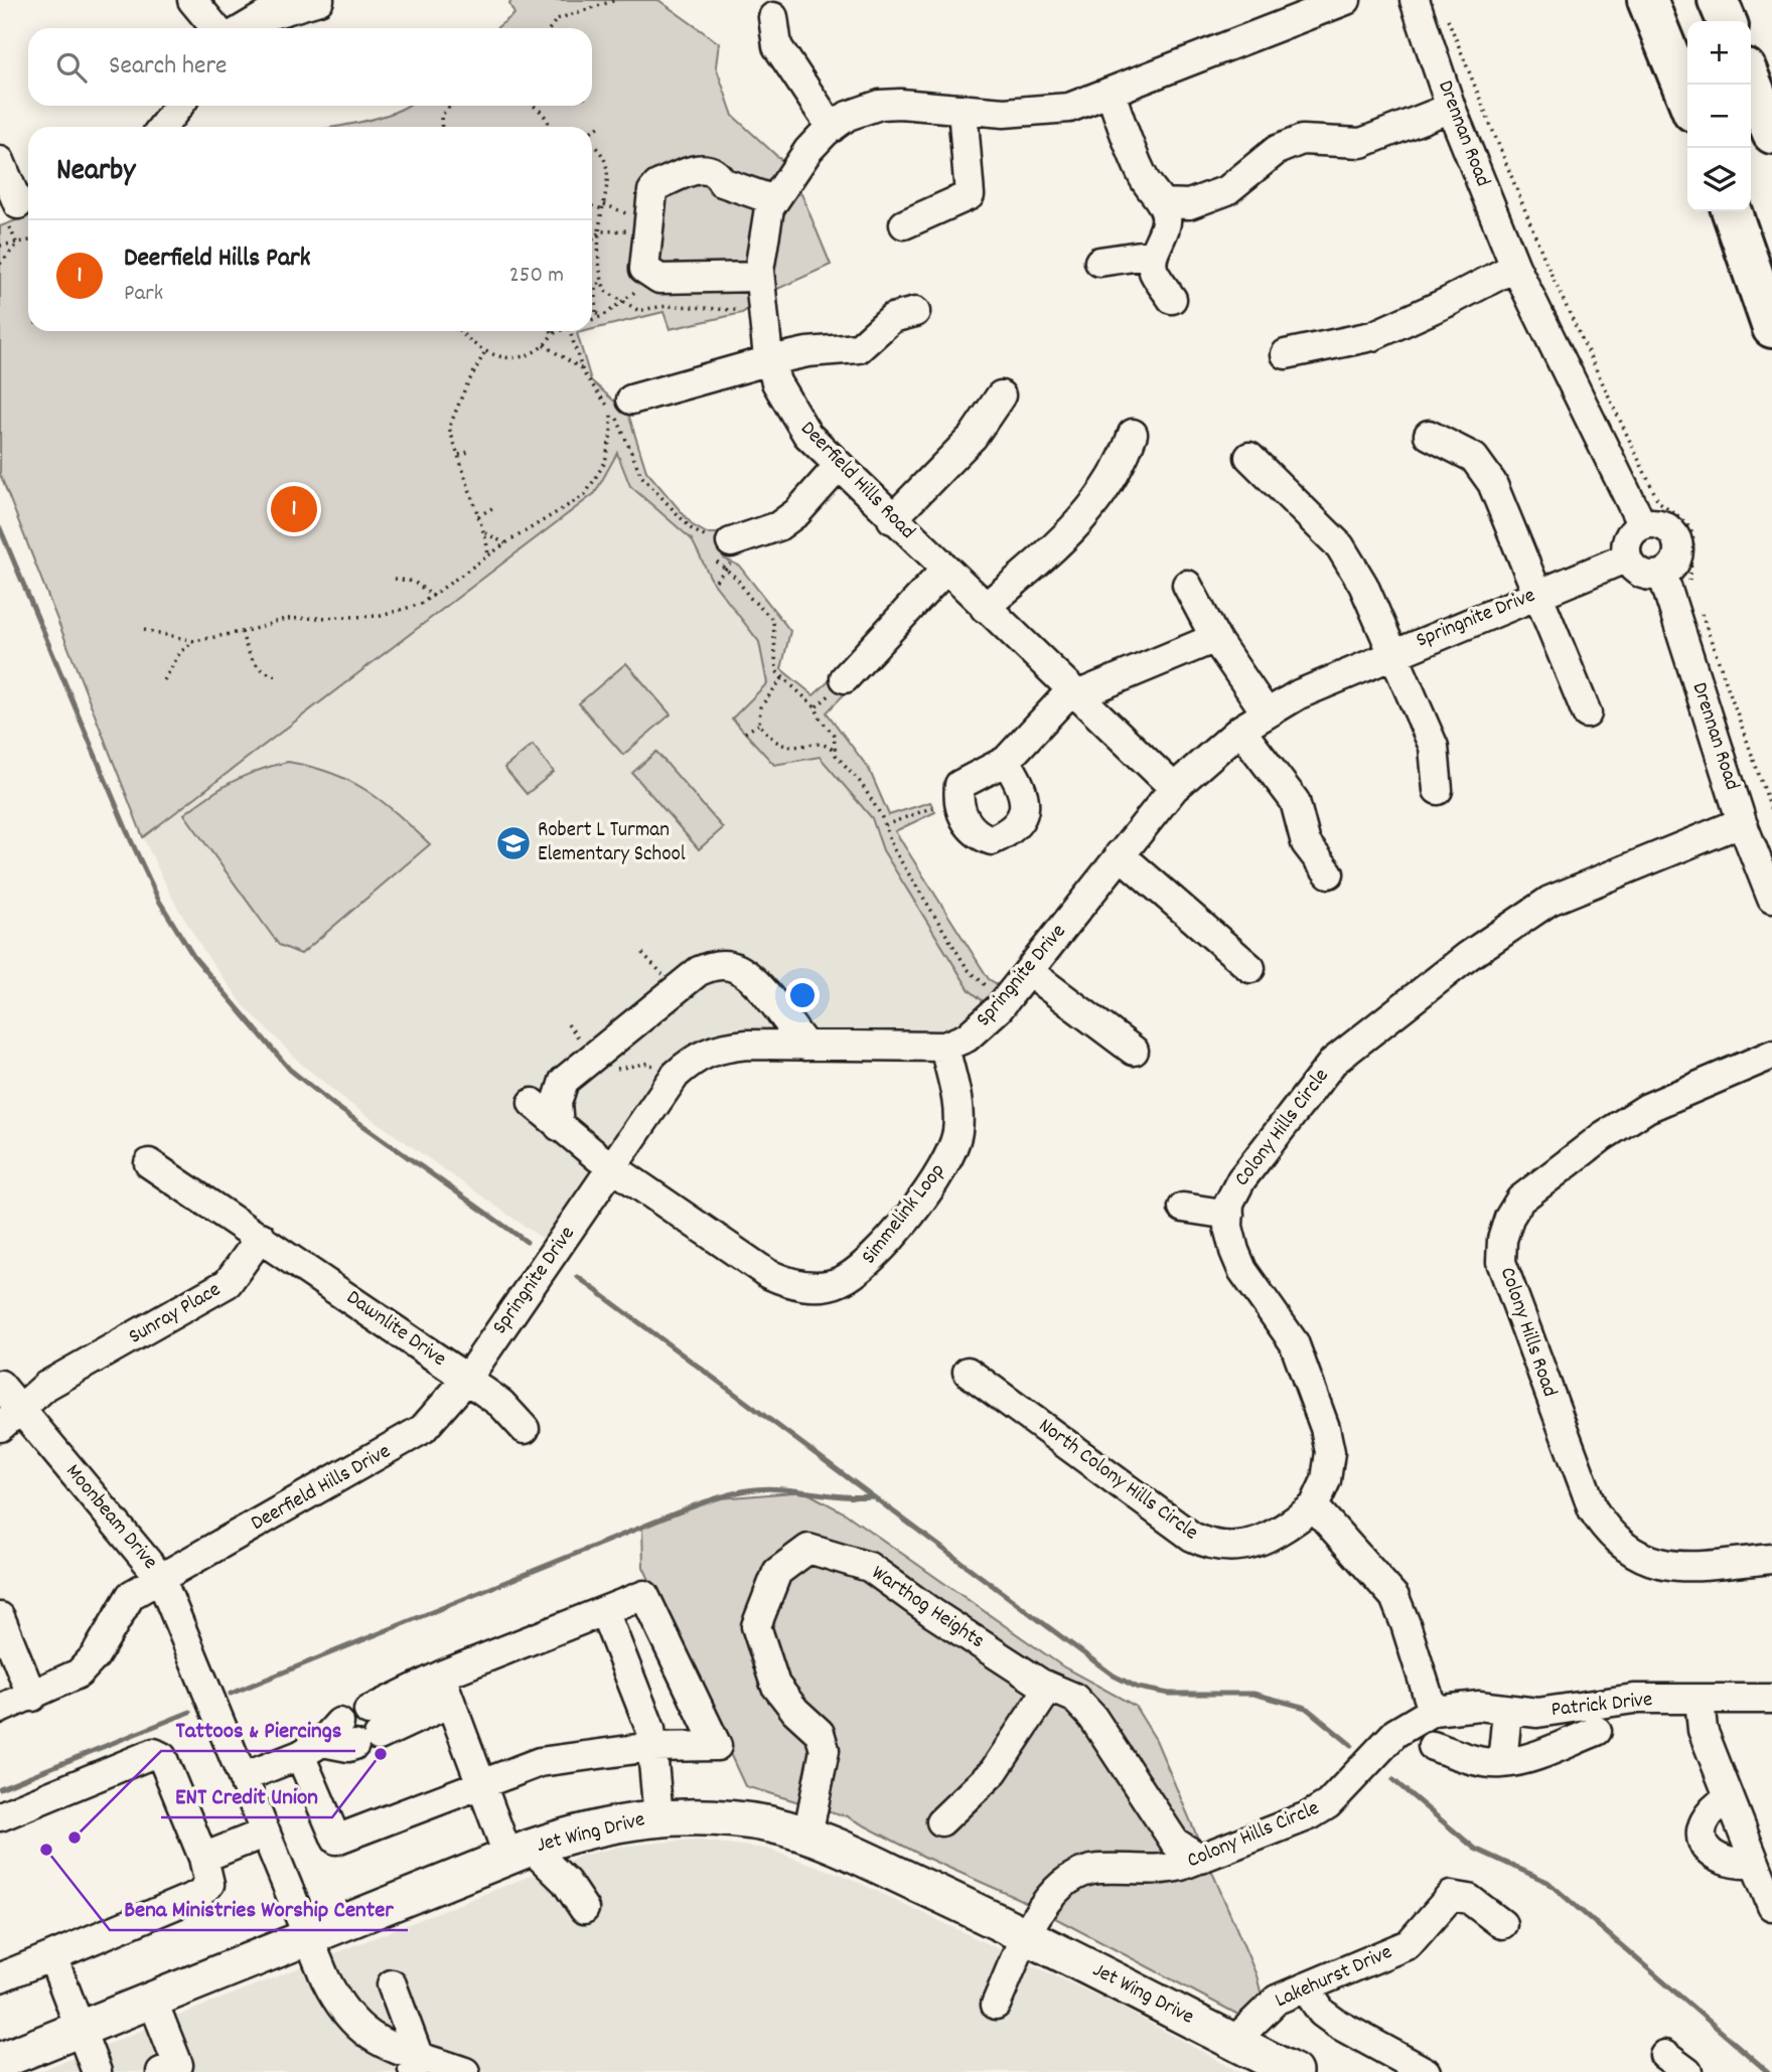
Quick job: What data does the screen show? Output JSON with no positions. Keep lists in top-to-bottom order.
{
  "streets": {
    "main road": ["Jet Wing Drive"],
    "street": [
      "Drennan Road",
      "Deerfield Hills Road",
      "Springnite Drive",
      "Colony Hills Circle",
      "Simmelink Loop",
      "Sunray Place",
      "Dawnlite Drive",
      "Colony Hills Road",
      "North Colony Hills Circle",
      "Deerfield Hills Drive",
      "Moonbeam Drive",
      "Warthog Heights",
      "Patrick Drive",
      "Lakehurst Drive"
    ]
  },
  "crossings": [
    ["Drennan Road", "Springnite Drive"],
    ["Drennan Road", "Colony Hills Circle"],
    ["Deerfield Hills Road", "Springnite Drive"],
    ["Springnite Drive", "Simmelink Loop"],
    ["Springnite Drive", "Dawnlite Drive"],
    ["Springnite Drive", "Deerfield Hills Drive"],
    ["Colony Hills Circle", "North Colony Hills Circle"],
    ["Colony Hills Circle", "Warthog Heights"],
    ["Colony Hills Circle", "Patrick Drive"],
    ["Colony Hills Circle", "Jet Wing Drive"],
    ["Sunray Place", "Dawnlite Drive"],
    ["Sunray Place", "Moonbeam Drive"],
    ["Dawnlite Drive", "Deerfield Hills Drive"],
    ["Deerfield Hills Drive", "Moonbeam Drive"],
    ["Moonbeam Drive", "Jet Wing Drive"],
    ["Warthog Heights", "Jet Wing Drive"],
    ["Jet Wing Drive", "Lakehurst Drive"]
  ],
  "places": {
    "school or university": ["Robert L Turman Elementary School"],
    "other": ["ENT Credit Union", "Tattoos & Piercings", "Bena Ministries Worship Center"]
  },
  "page": {
    "map_buttons": ["+", "−"],
    "search": "Search here",
    "heading": "Nearby",
    "list": [
      {
        "mark": "1",
        "name": "Deerfield Hills Park",
        "note": "Park",
        "value": "250 m"
      }
    ],
    "pins": "1"
  }
}
